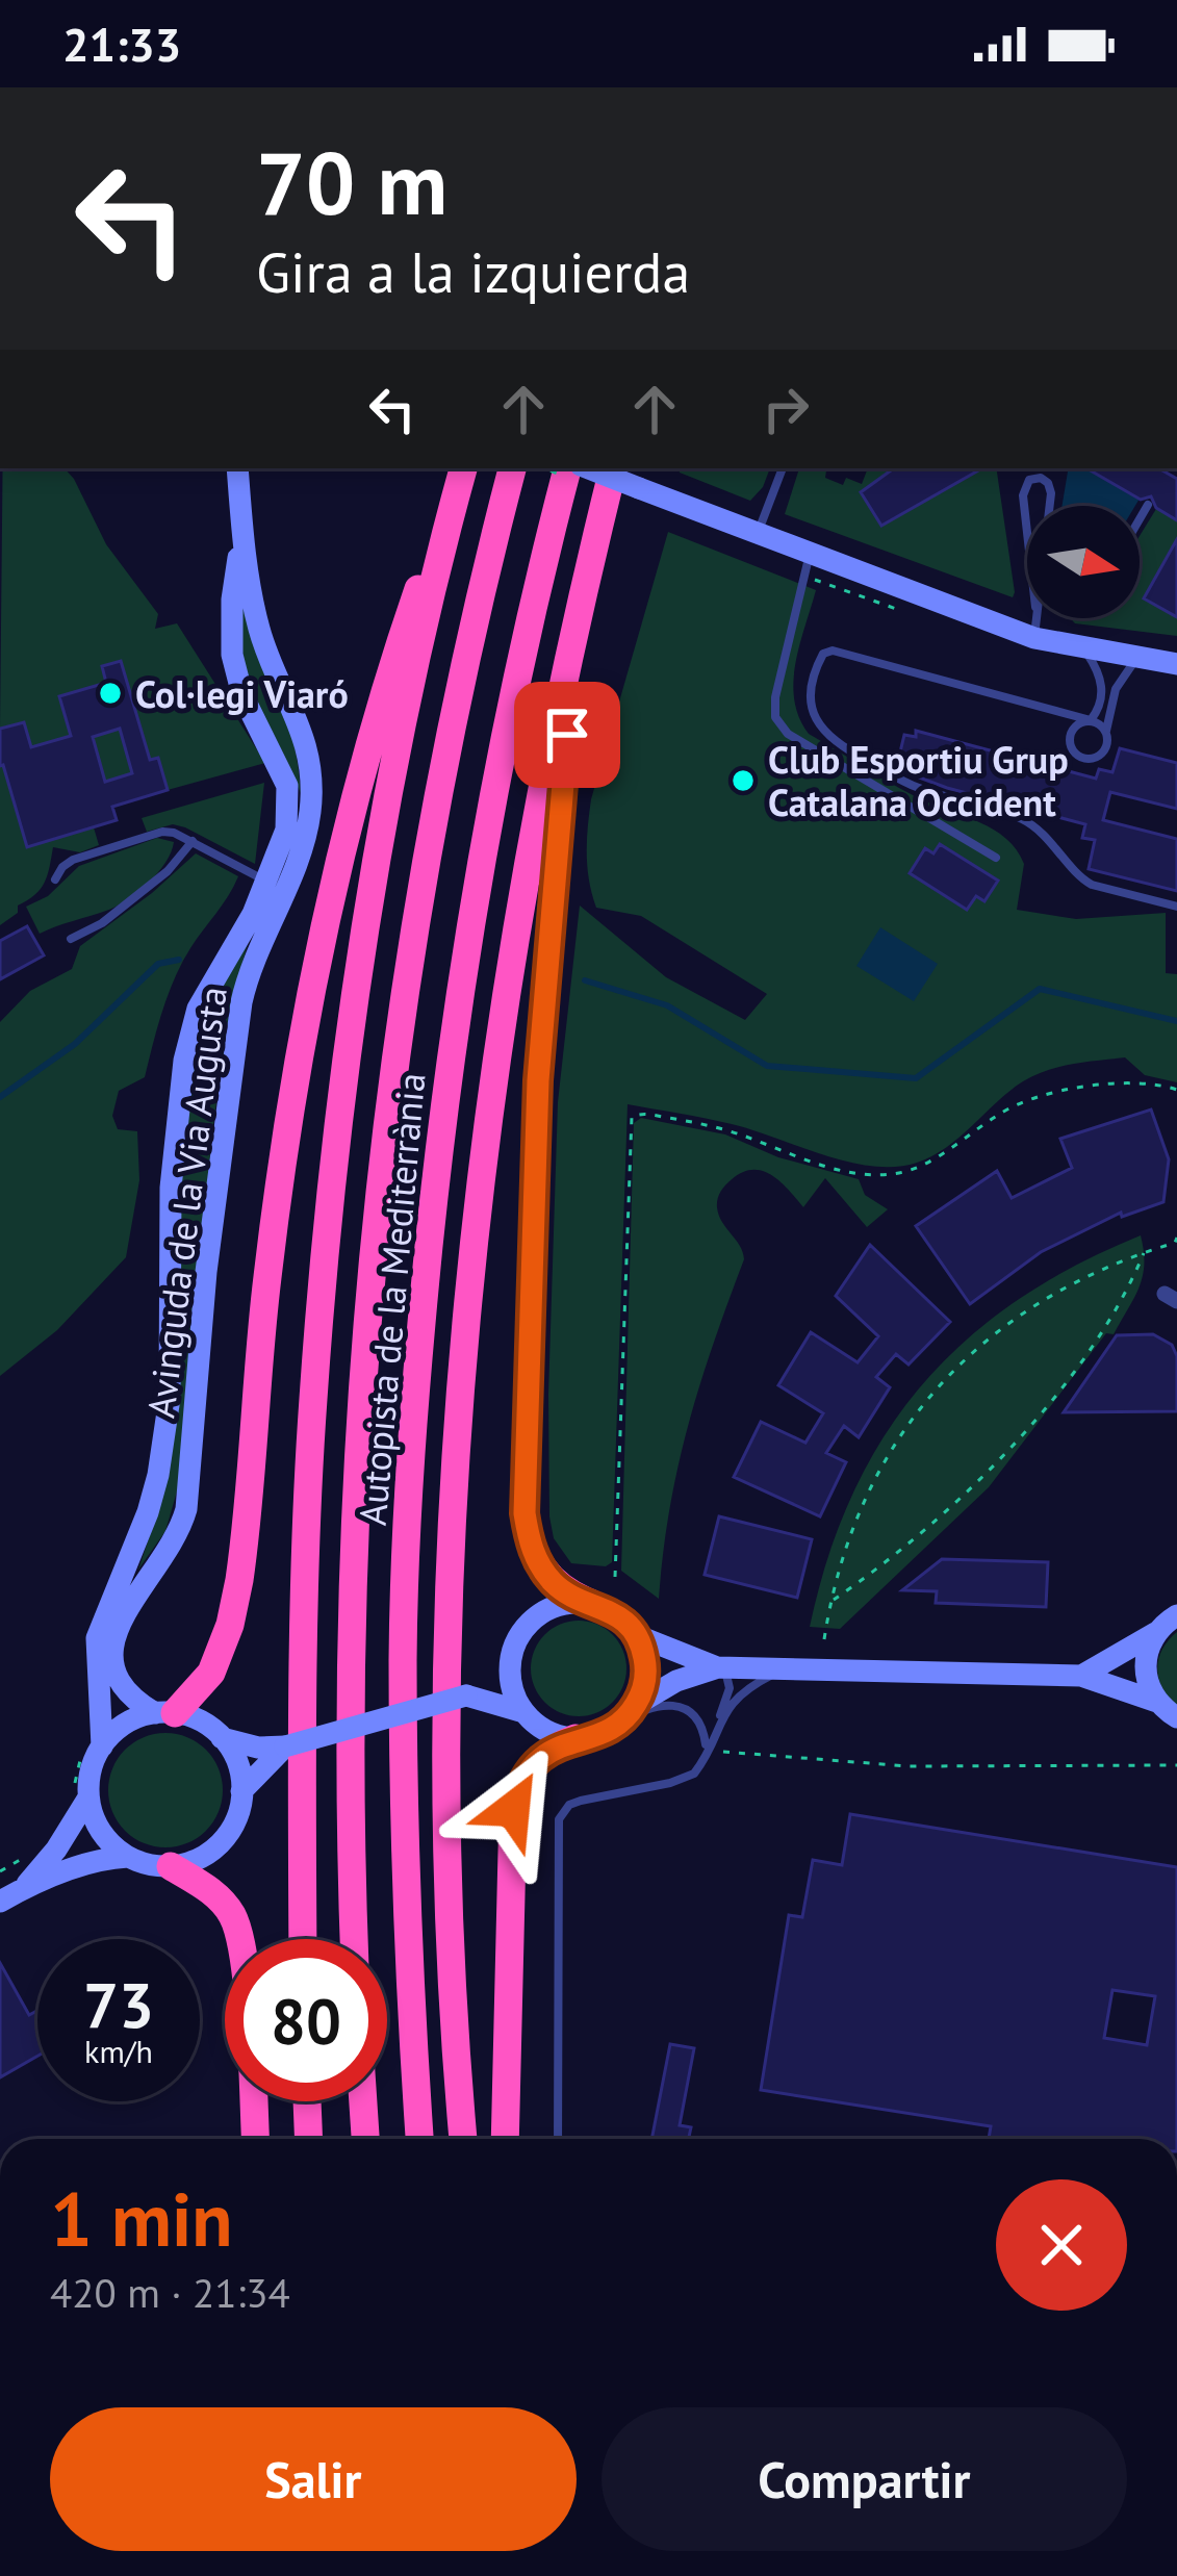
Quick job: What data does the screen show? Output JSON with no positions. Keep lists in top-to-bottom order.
{
  "streets": {
    "highway": ["Autopista de la Mediterrània"],
    "street": ["Avinguda de la Via Augusta"]
  },
  "places": ["Col·legi Viaró", "Club Esportiu Grup Catalana Occident"],
  "north": "right",
  "page": {
    "status": "21:33",
    "turn": ["70 m", "Gira a la izquierda"],
    "speed": "73 km/h",
    "limit": "80",
    "heading": ["1 min", "420 m · 21:34"],
    "buttons": ["Salir", "Compartir"]
  }
}
